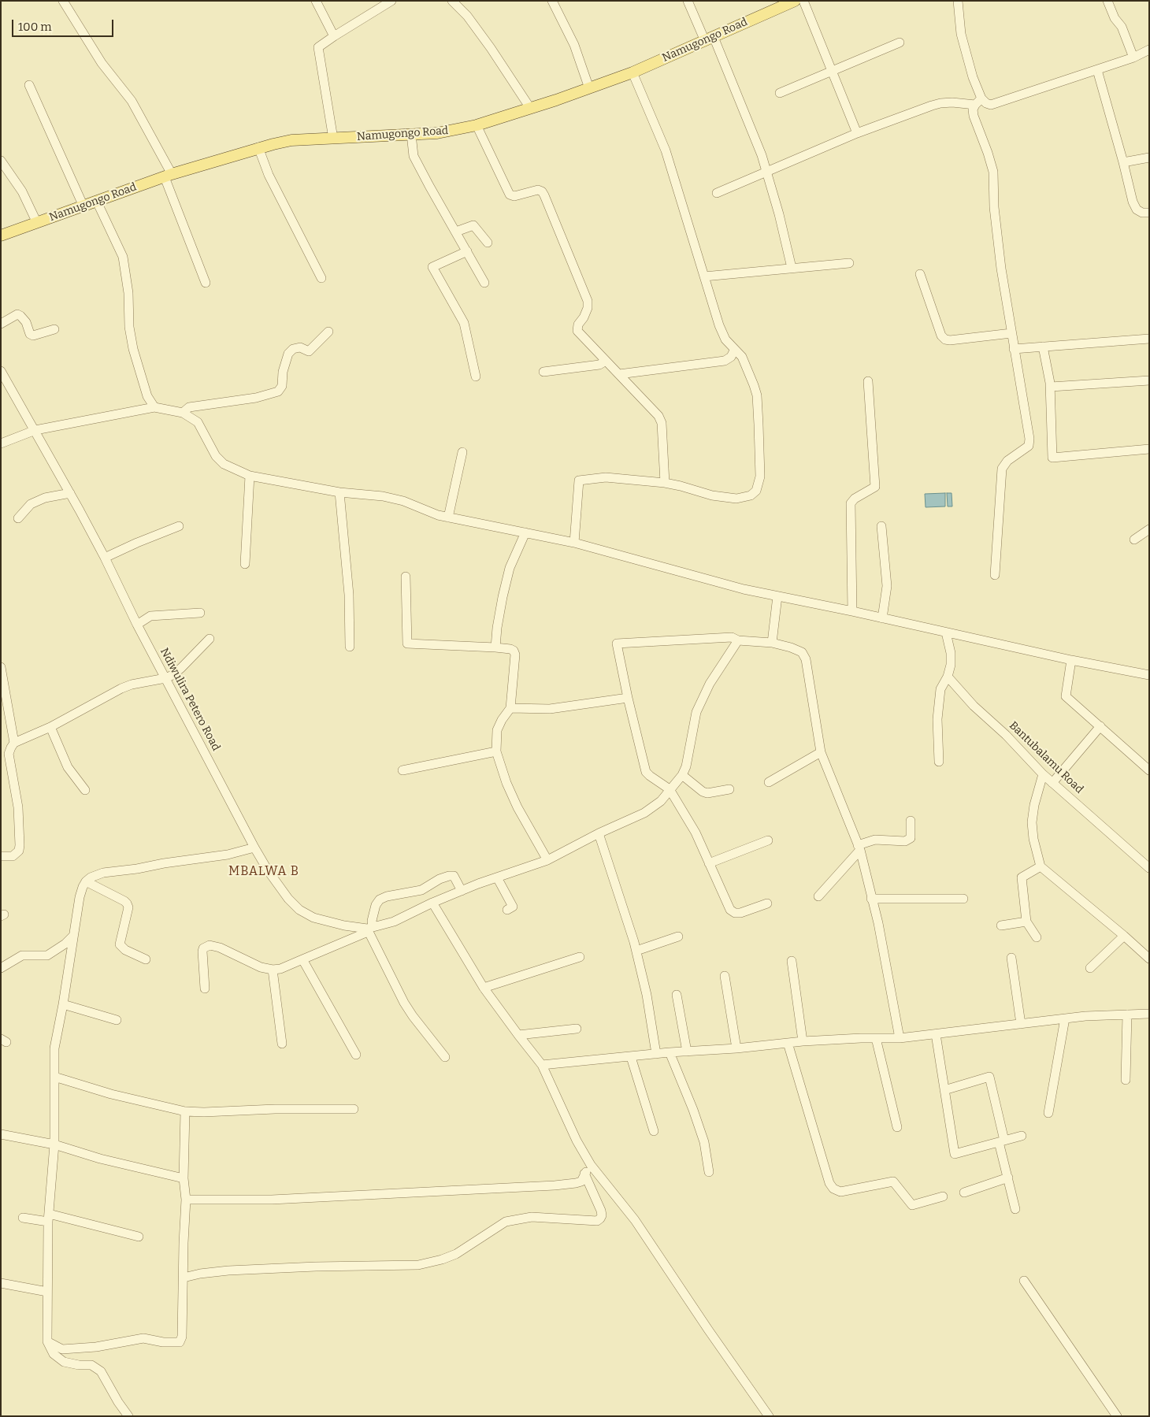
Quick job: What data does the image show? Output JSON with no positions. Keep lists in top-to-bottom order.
{
  "streets": {
    "main road": ["Namugongo Road"],
    "street": ["Ndiwulira Petero Road", "Bantubalamu Road"]
  },
  "districts": ["MBALWA B"],
  "scale_bar": "100 m"
}
